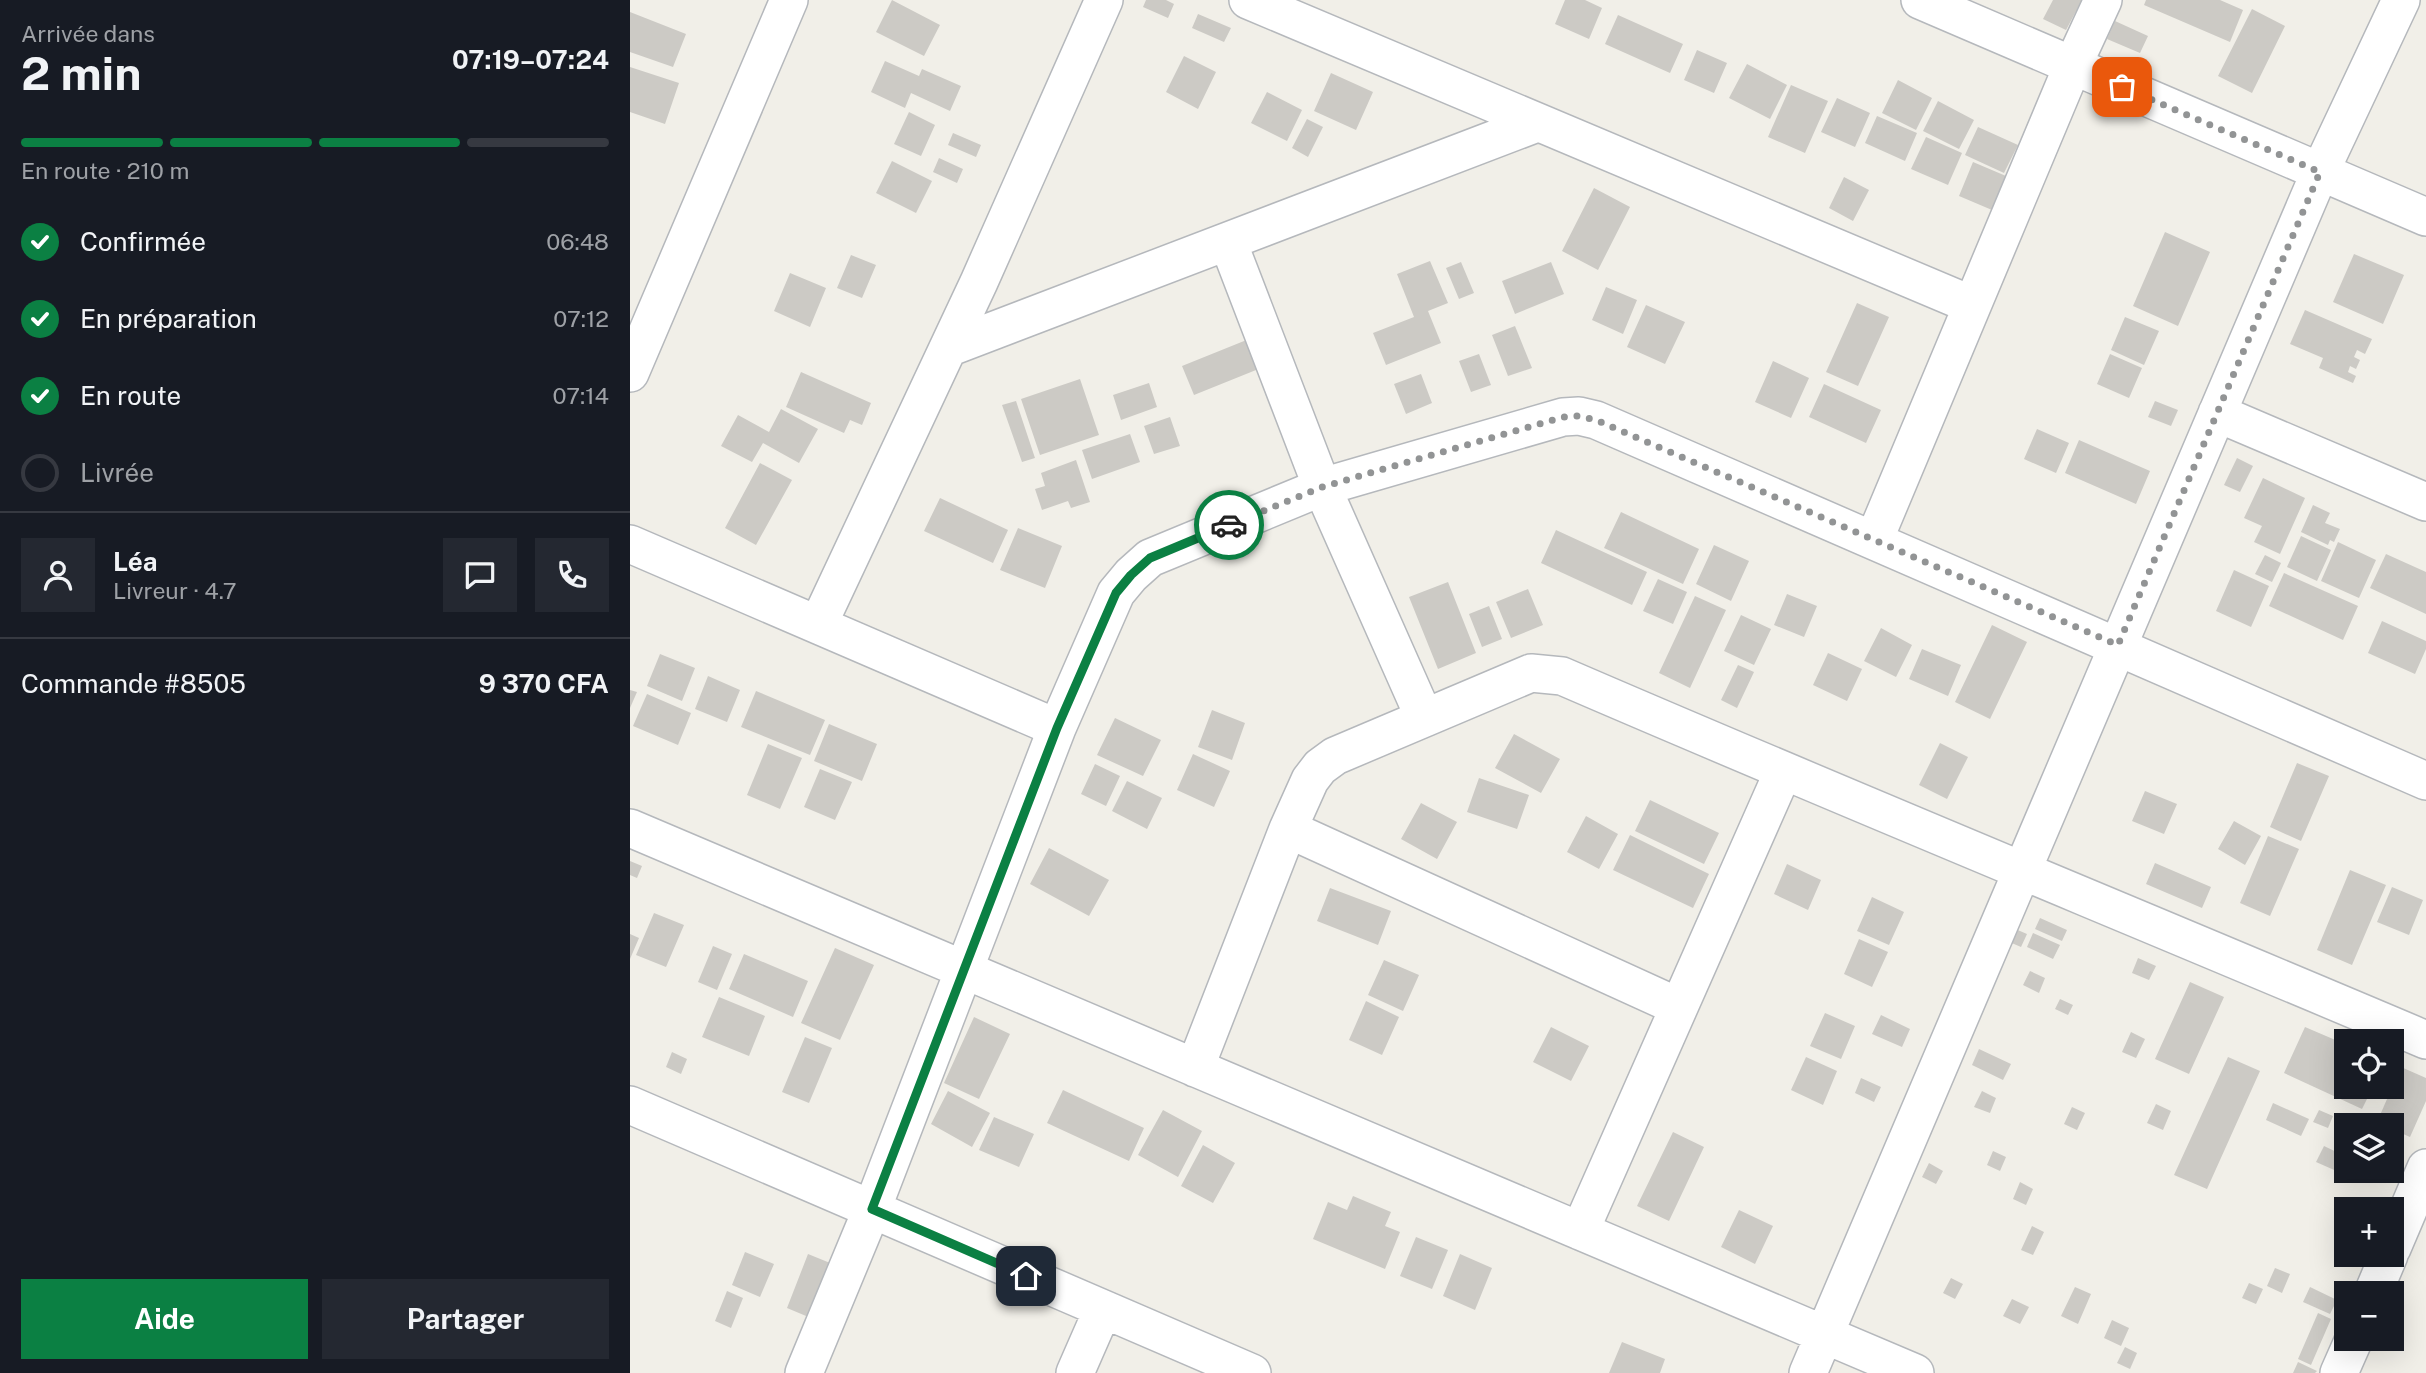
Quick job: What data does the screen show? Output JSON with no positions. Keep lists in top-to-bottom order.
{
  "page": {
    "heading": ["2 min", "Arrivée dans", "07:19–07:24"],
    "panel": [
      "Léa",
      "Livreur · 4.7",
      "Commande #8505",
      "9 370 CFA"
    ],
    "bar": "En route · 210 m",
    "list": [
      ["Confirmée", "06:48"],
      ["En préparation", "07:12"],
      ["En route", "07:14"],
      "Livrée"
    ],
    "map_buttons": ["+", "−"],
    "buttons": ["Aide", "Partager"]
  }
}
